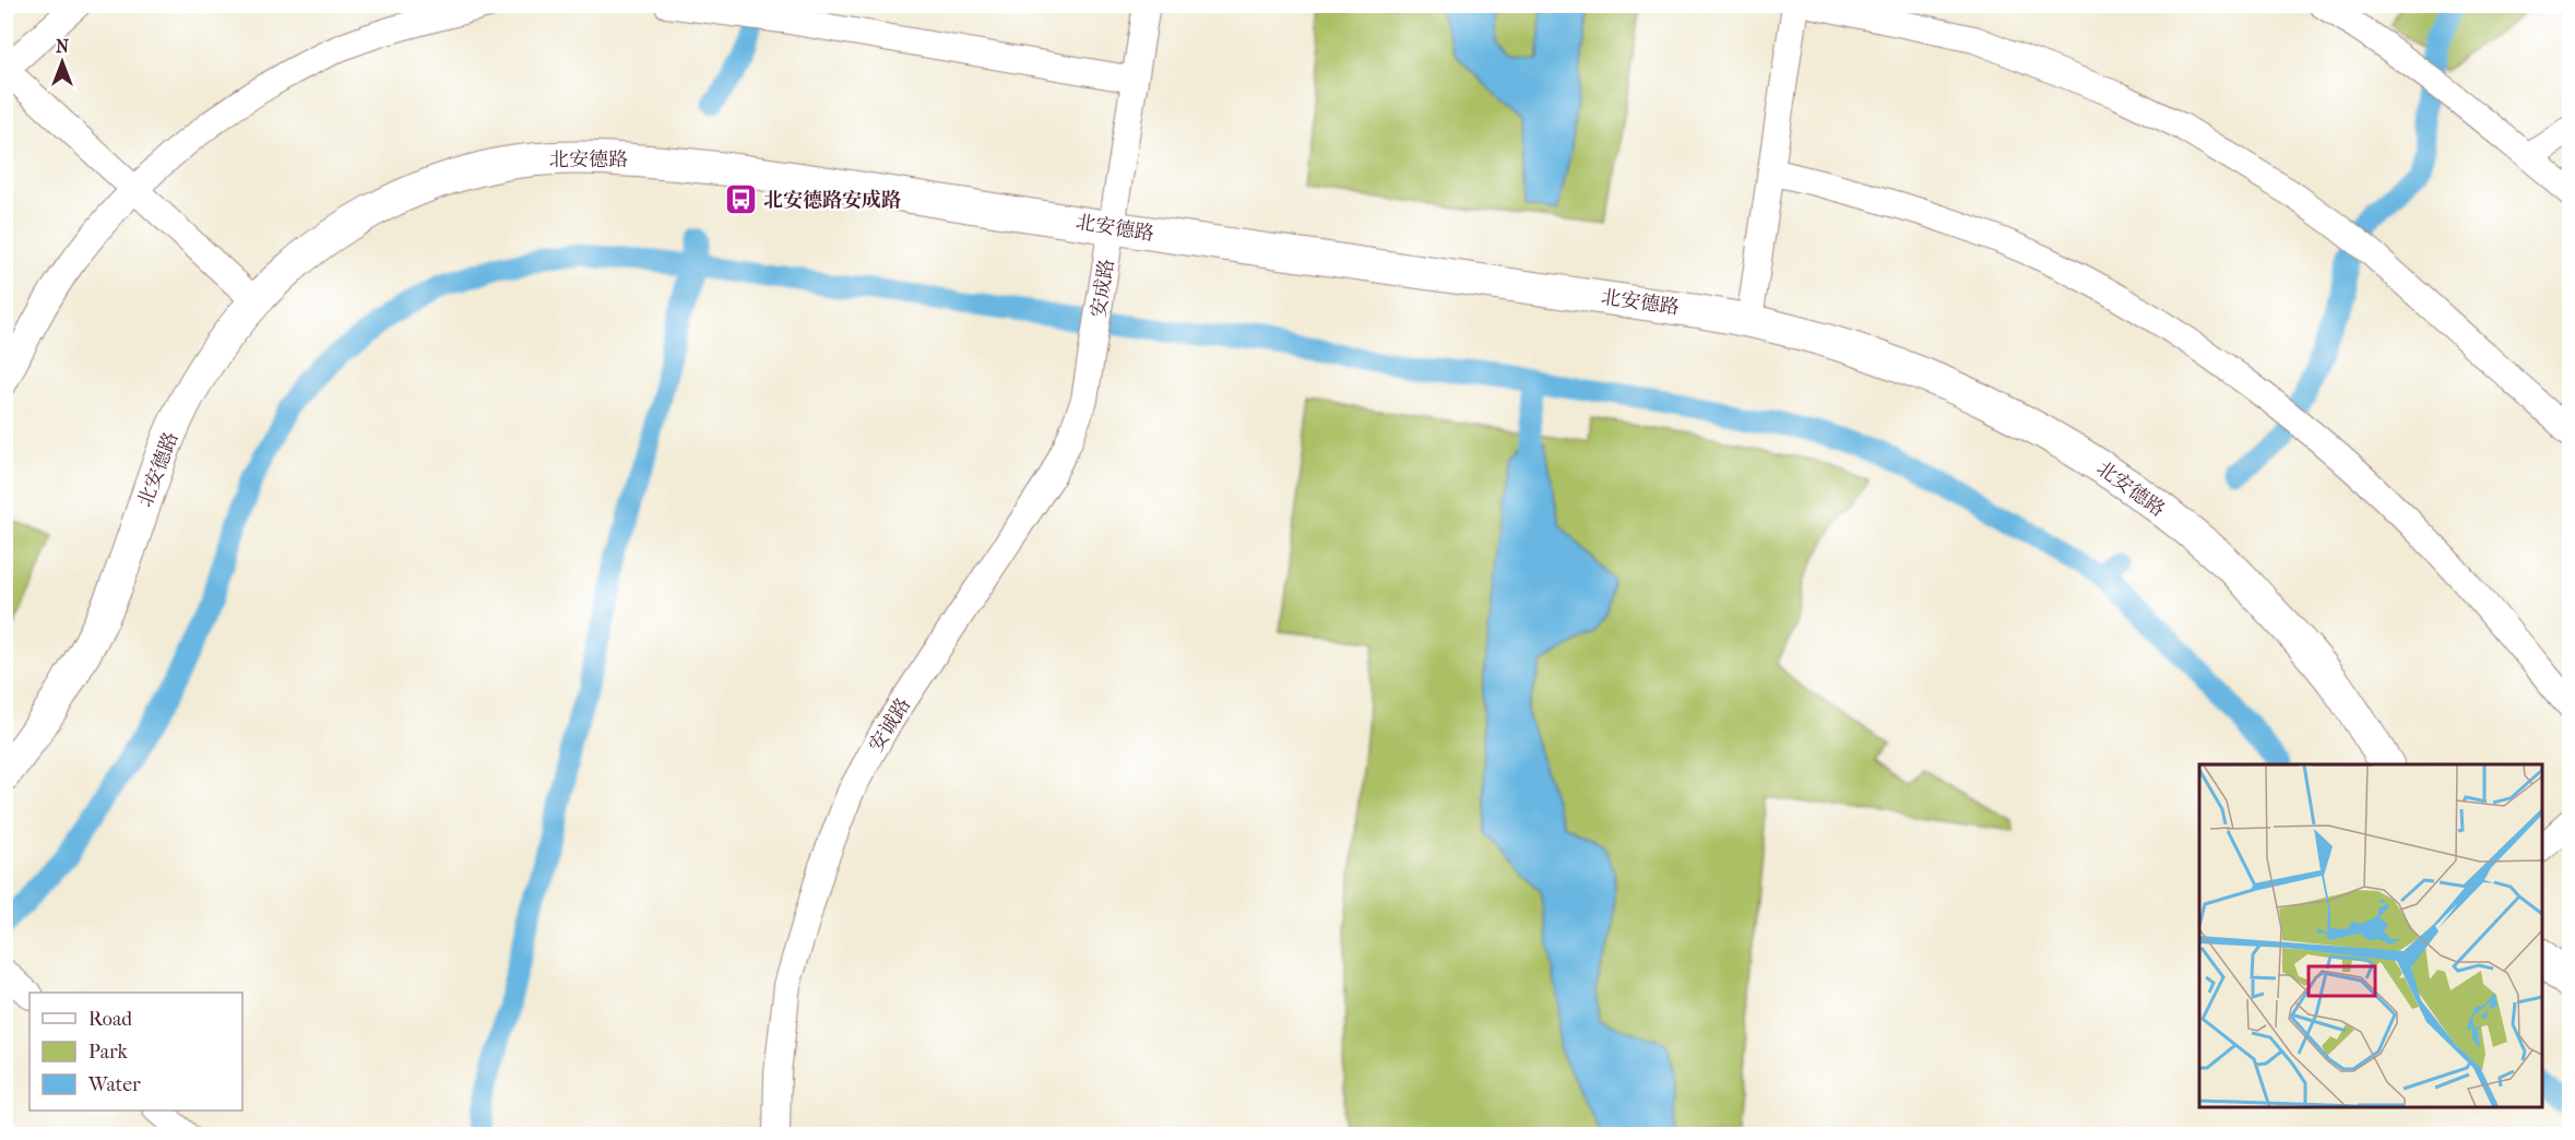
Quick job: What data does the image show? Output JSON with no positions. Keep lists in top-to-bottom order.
{
  "streets": {
    "street": ["北安德路", "安成路", "安诚路"]
  },
  "crossings": [
    ["北安德路", "安成路"],
    ["安成路", "安诚路"]
  ],
  "places": {
    "bus stop": ["北安德路安成路"]
  },
  "legend": ["Road", "Park", "Water"],
  "north": "top"
}
